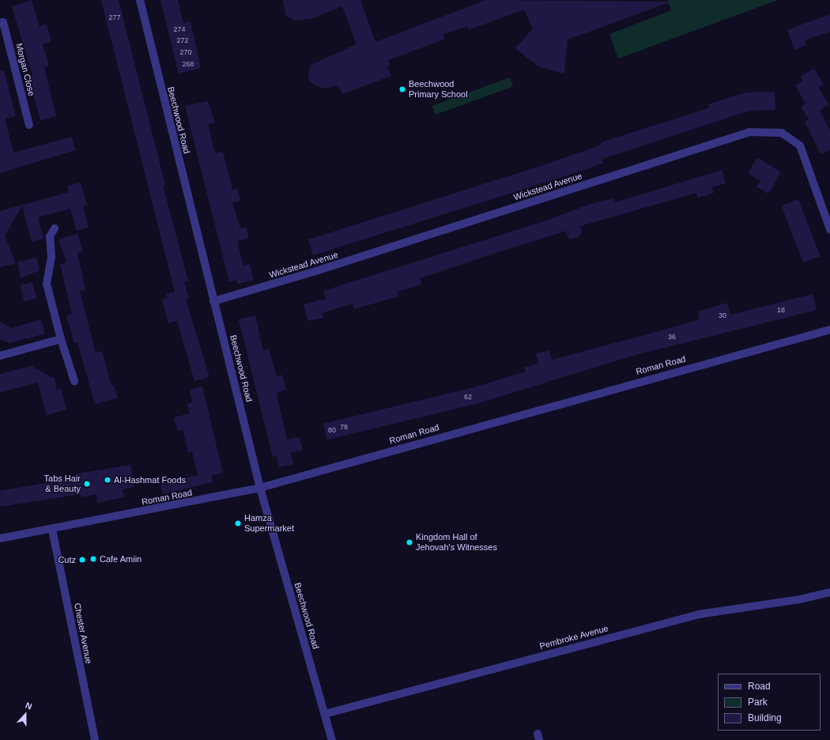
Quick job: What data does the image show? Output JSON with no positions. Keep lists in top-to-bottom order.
{
  "streets": {
    "street": [
      "Morgan Close",
      "Beechwood Road",
      "Wickstead Avenue",
      "Roman Road",
      "Chester Avenue",
      "Pembroke Avenue"
    ]
  },
  "crossings": [
    ["Beechwood Road", "Wickstead Avenue"],
    ["Beechwood Road", "Roman Road"],
    ["Beechwood Road", "Pembroke Avenue"],
    ["Roman Road", "Chester Avenue"]
  ],
  "places": [
    "Beechwood Primary School",
    "Al-Hashmat Foods",
    "Tabs Hair & Beauty",
    "Hamza Supermarket",
    "Kingdom Hall of Jehovah's Witnesses",
    "Cafe Amiin",
    "Cutz"
  ],
  "house_numbers": [
    "277",
    "274",
    "272",
    "270",
    "268",
    "18",
    "30",
    "36",
    "62",
    "78",
    "80"
  ],
  "legend": ["Road", "Park", "Building"],
  "north": "top"
}
